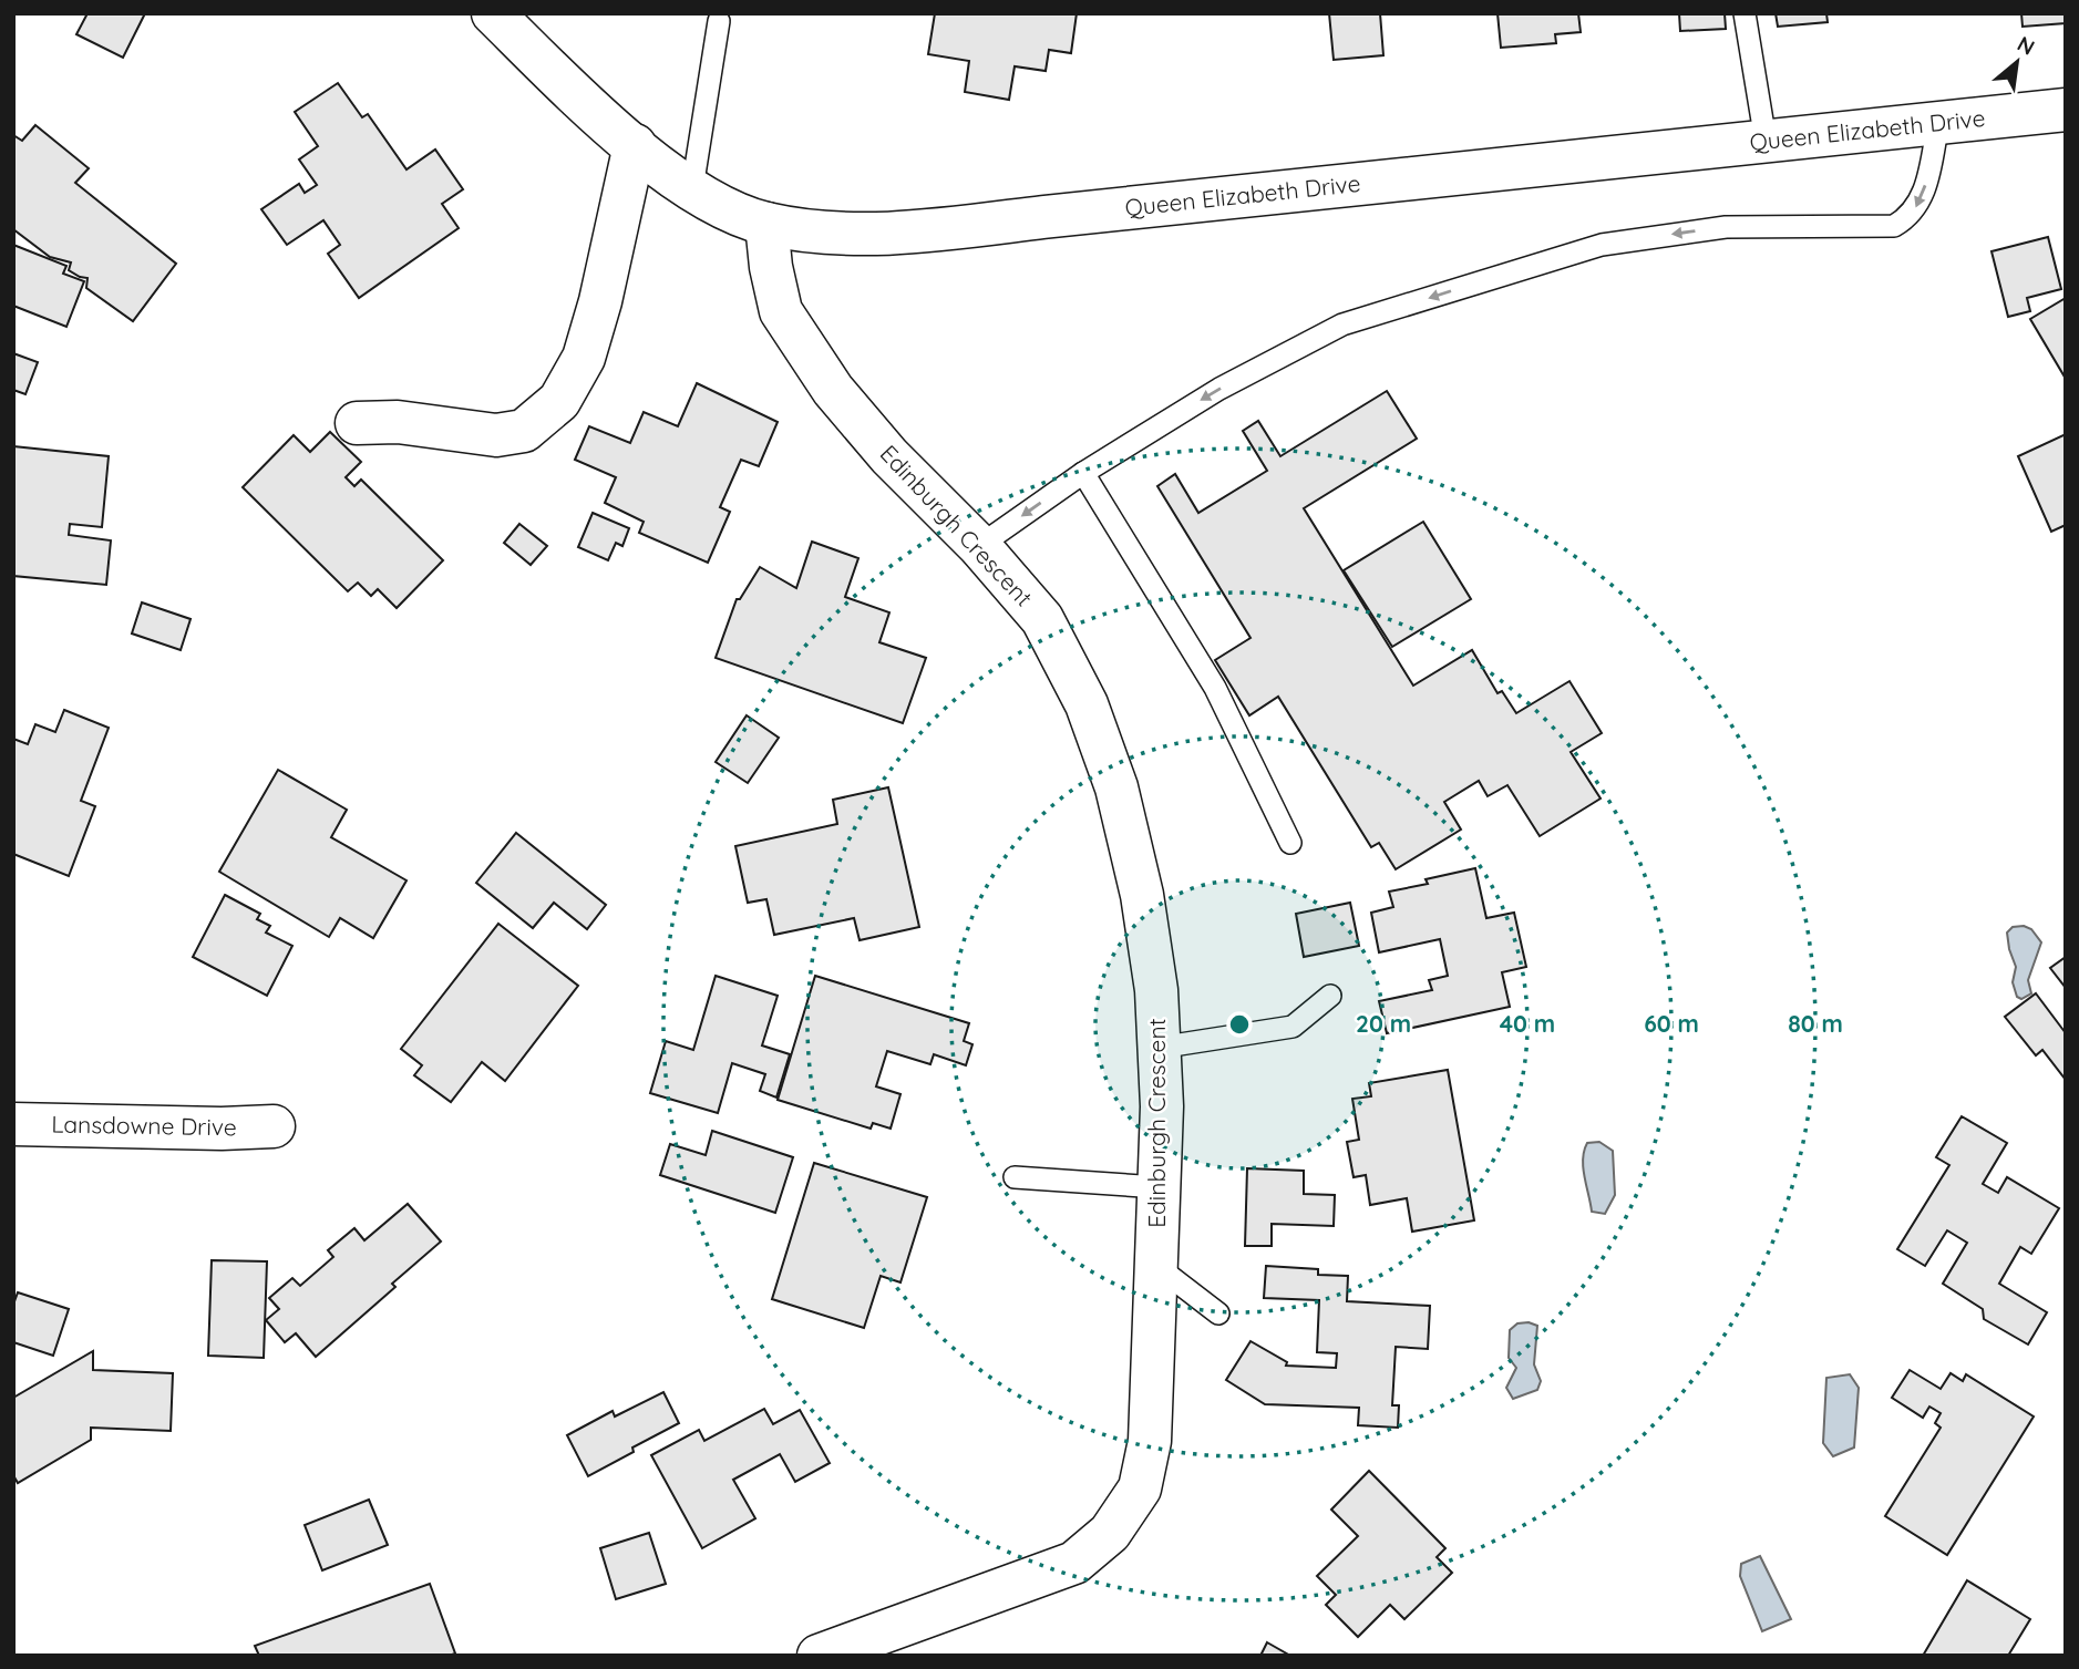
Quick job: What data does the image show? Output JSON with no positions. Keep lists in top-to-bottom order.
{
  "streets": {
    "street": ["Queen Elizabeth Drive", "Edinburgh Crescent", "Lansdowne Drive"]
  },
  "crossings": [
    ["Queen Elizabeth Drive", "Edinburgh Crescent"]
  ],
  "north": "top right",
  "rings": [
    "20 m",
    "40 m",
    "60 m",
    "80 m"
  ]
}
